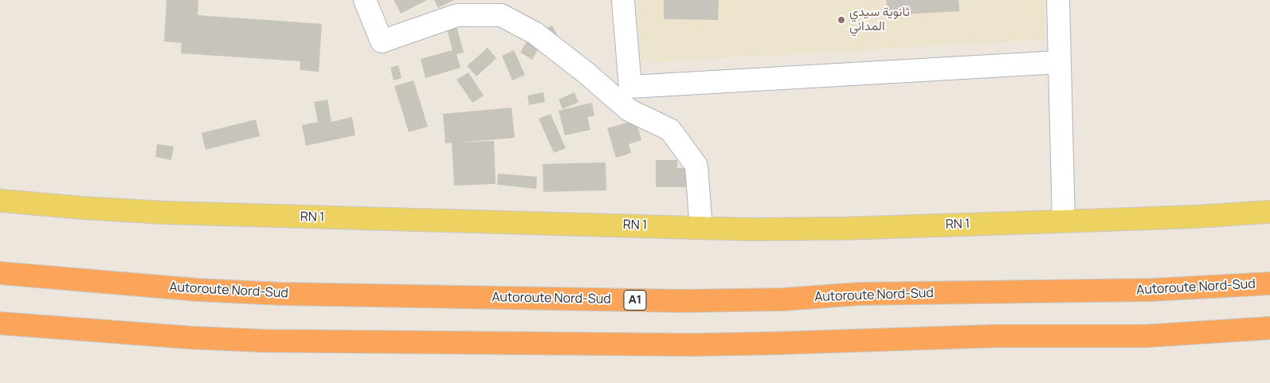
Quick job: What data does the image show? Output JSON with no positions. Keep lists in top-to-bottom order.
{
  "streets": {
    "highway": ["Autoroute Nord-Sud", "A1"],
    "main road": ["RN 1"]
  },
  "places": ["ثانوية سيدي المداني"]
}
